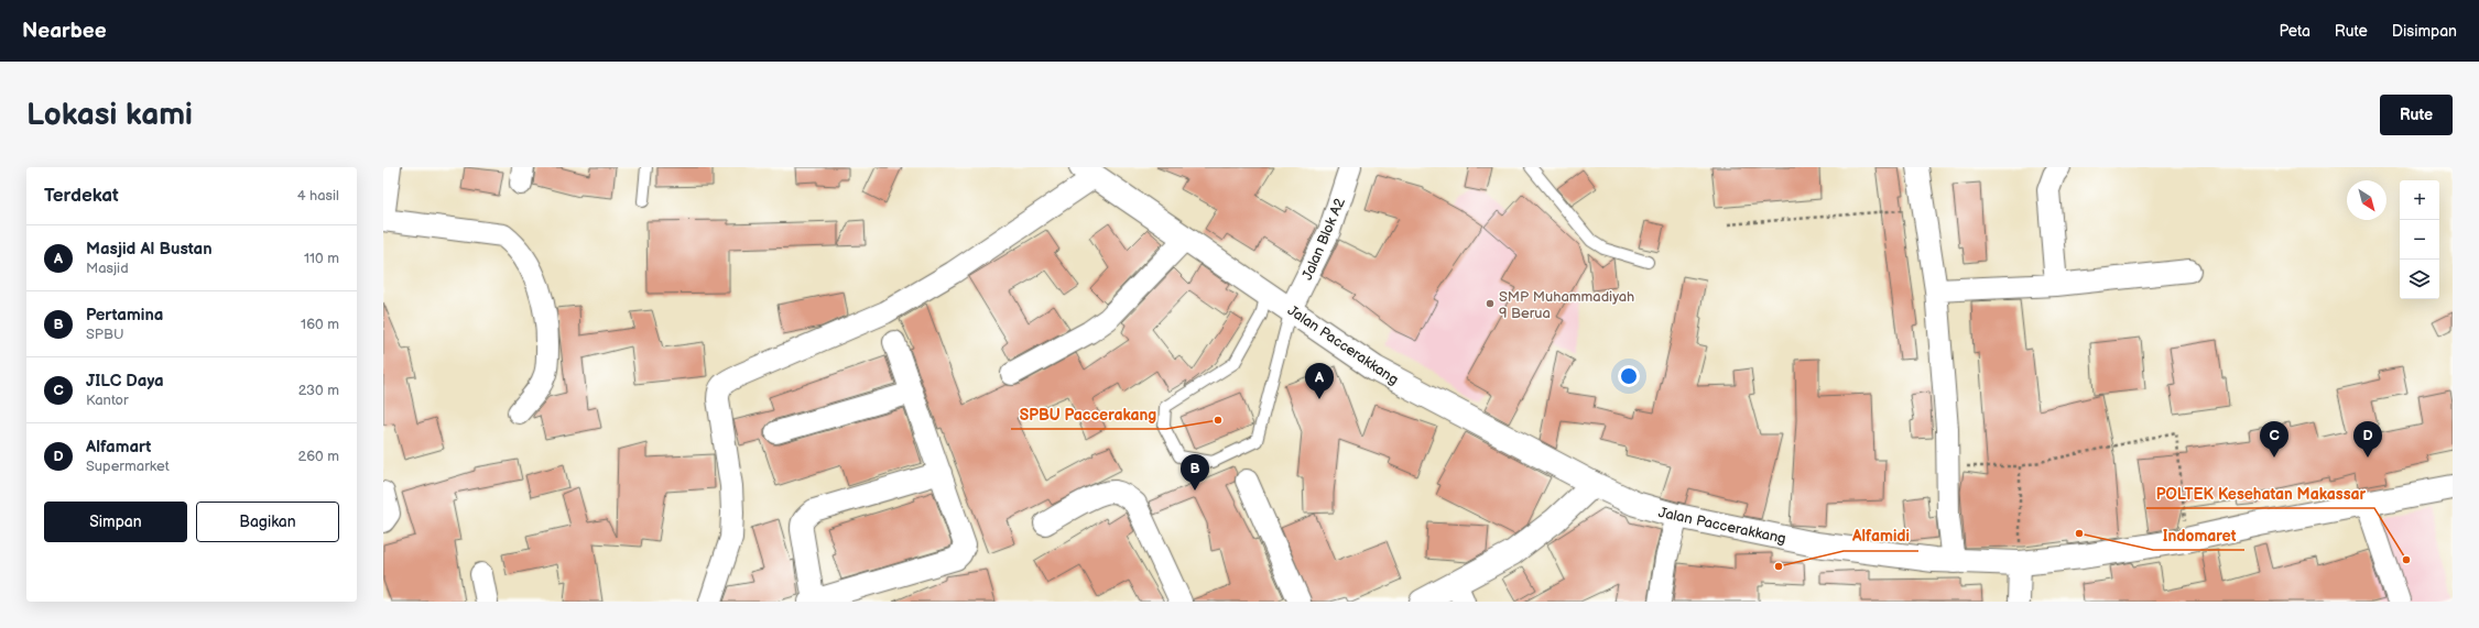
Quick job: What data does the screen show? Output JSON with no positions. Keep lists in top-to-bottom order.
{
  "streets": {
    "main road": ["Jalan Paccerakkang"],
    "street": ["Jalan Blok A2"]
  },
  "crossings": [
    ["Jalan Blok A2", "Jalan Paccerakkang"]
  ],
  "places": [
    "SMP Muhammadiyah 9 Berua",
    "SPBU Paccerakang",
    "Indomaret",
    "POLTEK Kesehatan Makassar",
    "Alfamidi"
  ],
  "north": "bottom right",
  "page": {
    "header": "Nearbee",
    "nav": ["Peta", "Rute", "Disimpan"],
    "buttons": [
      "Rute",
      ["Simpan", "Bagikan"]
    ],
    "title": "Lokasi kami",
    "heading": ["Terdekat", "4 hasil"],
    "map_buttons": ["+", "−"],
    "list": [
      {
        "mark": "A",
        "name": "Masjid Al Bustan",
        "note": "Masjid",
        "value": "110 m"
      },
      {
        "mark": "B",
        "name": "Pertamina",
        "note": "SPBU",
        "value": "160 m"
      },
      {
        "mark": "C",
        "name": "JILC Daya",
        "note": "Kantor",
        "value": "230 m"
      },
      {
        "mark": "D",
        "name": "Alfamart",
        "note": "Supermarket",
        "value": "260 m"
      }
    ],
    "pins": [
      "A",
      "C",
      "D",
      "B"
    ]
  }
}
